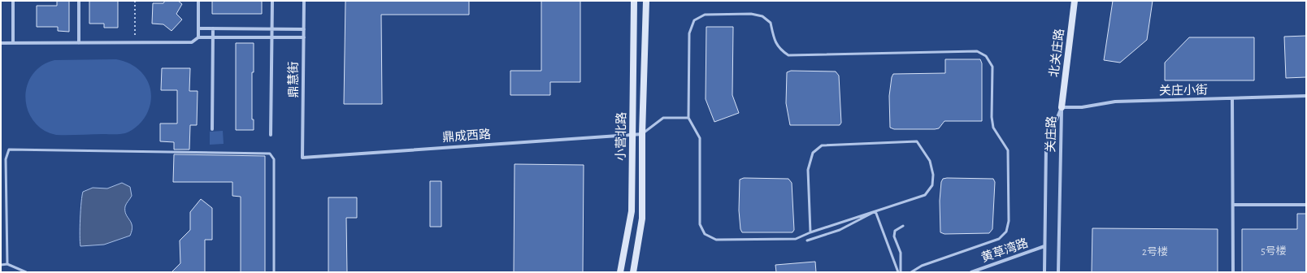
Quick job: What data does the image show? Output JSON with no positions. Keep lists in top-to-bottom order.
{
  "streets": {
    "street": [
      "北关庄路",
      "鼎慧街",
      "关庄小街",
      "关庄路",
      "鼎成西路",
      "小营北路",
      "黄草湾路"
    ]
  },
  "crossings": [
    ["北关庄路", "关庄小街"],
    ["北关庄路", "关庄路"],
    ["鼎慧街", "鼎成西路"],
    ["关庄小街", "关庄路"],
    ["关庄路", "黄草湾路"],
    ["鼎成西路", "小营北路"]
  ],
  "house_numbers": ["5号楼", "2号楼"]
}
